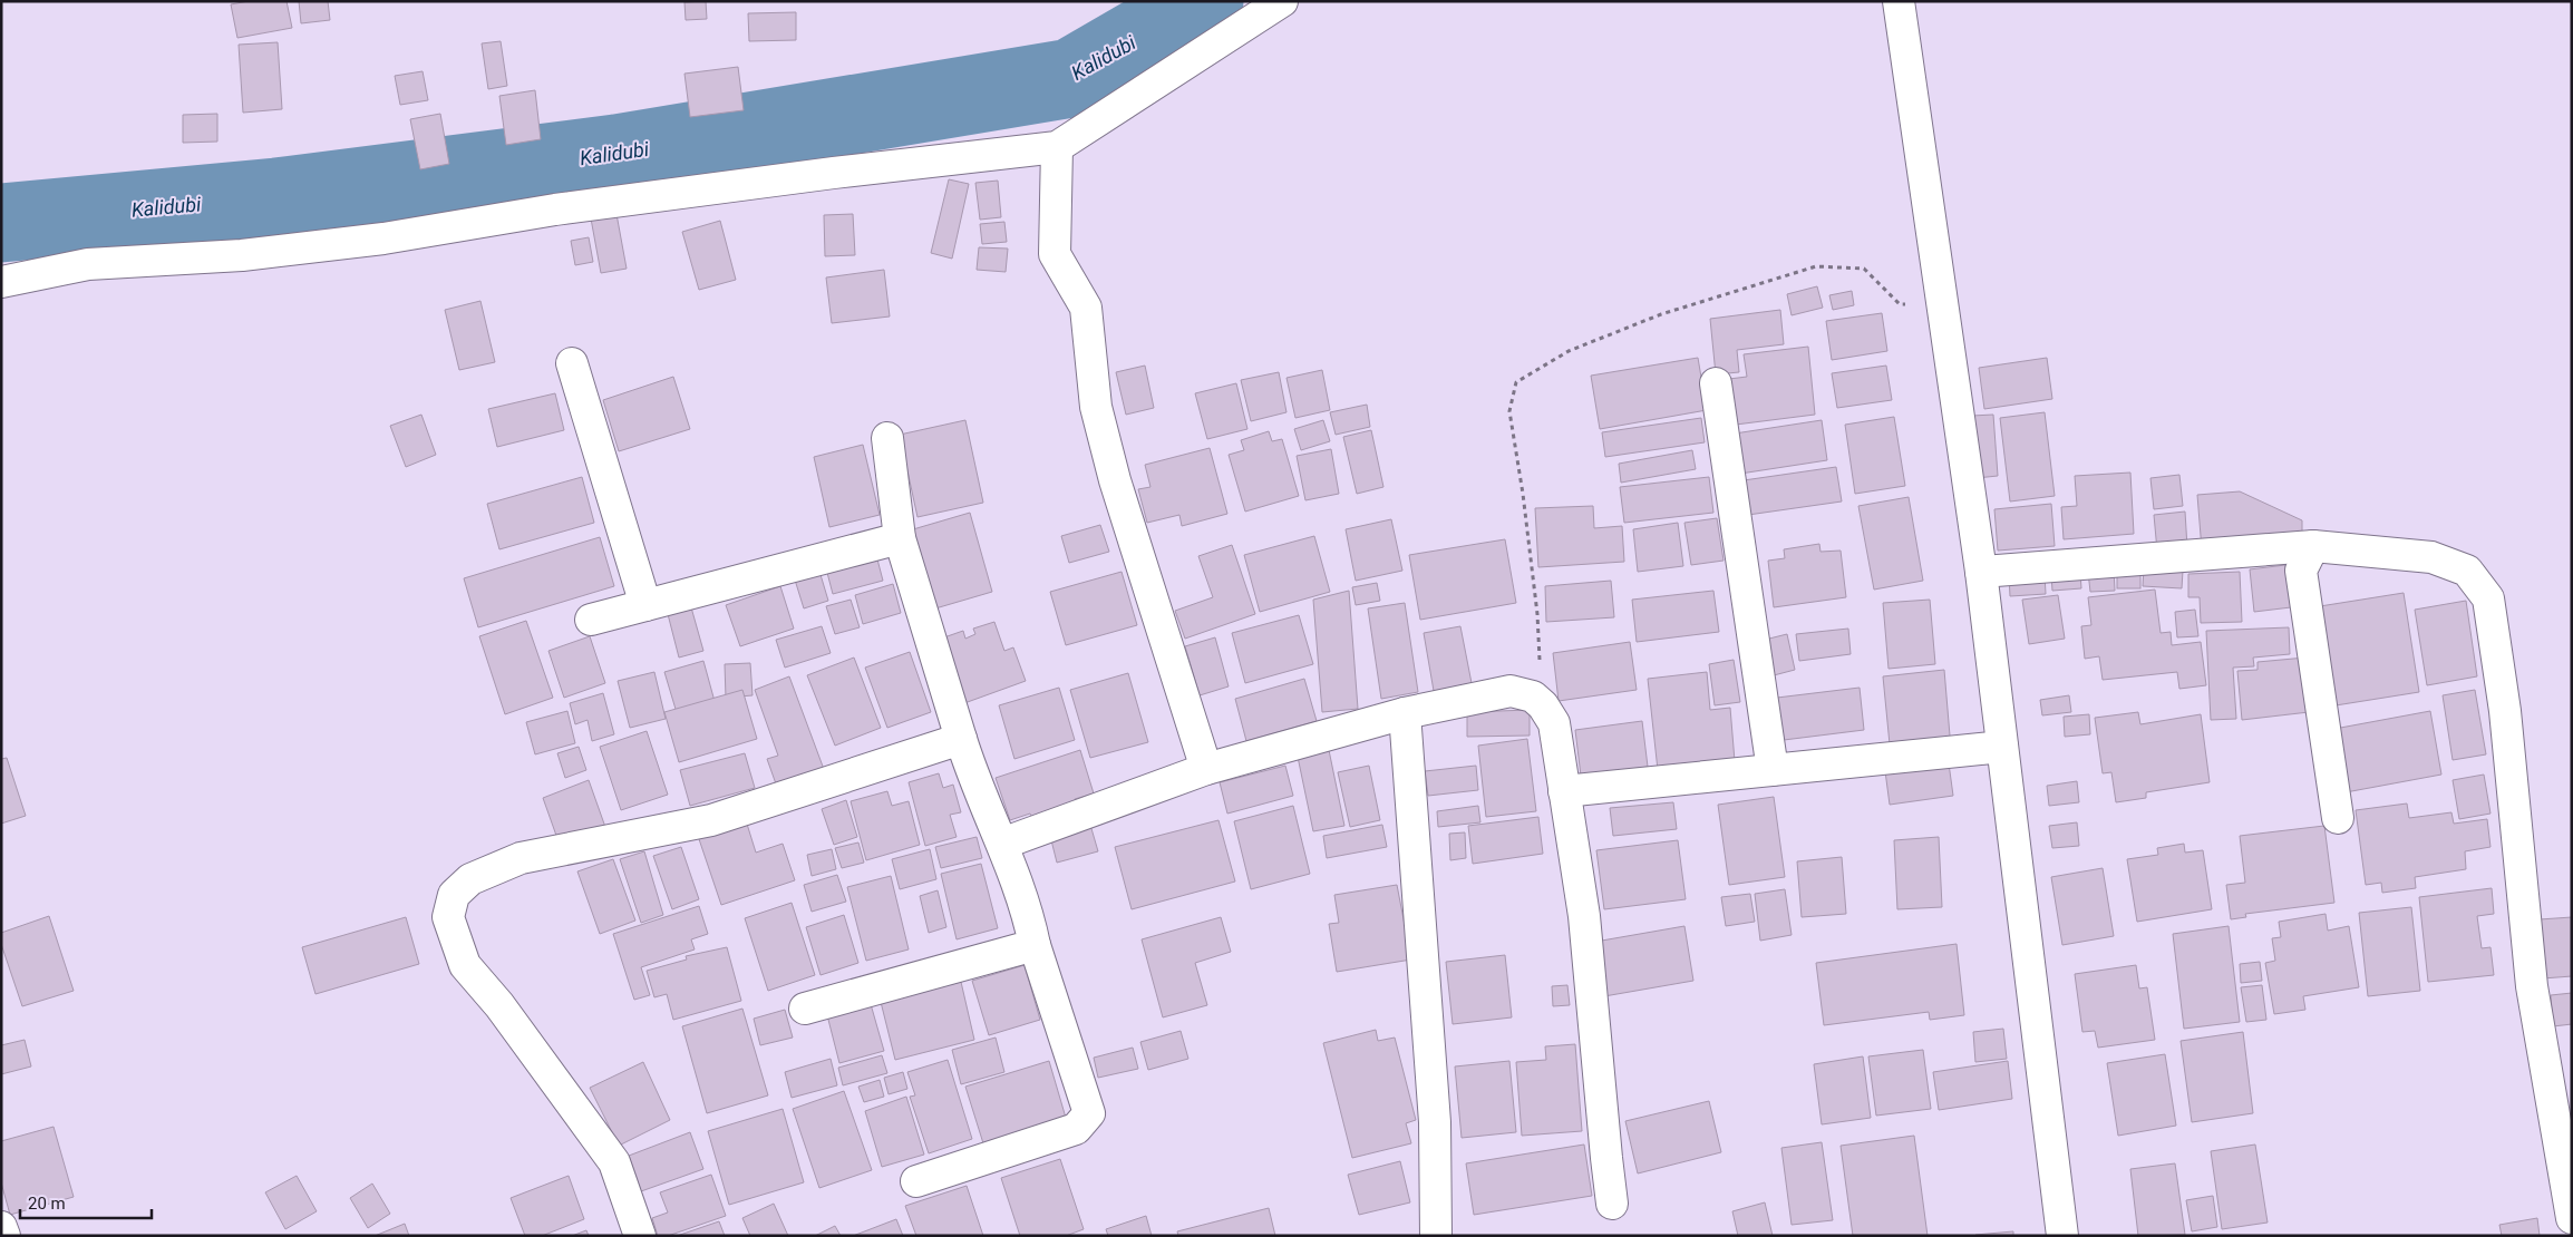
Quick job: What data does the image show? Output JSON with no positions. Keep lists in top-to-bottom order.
{
  "water": ["Kalidubi"],
  "scale_bar": "20 m"
}
